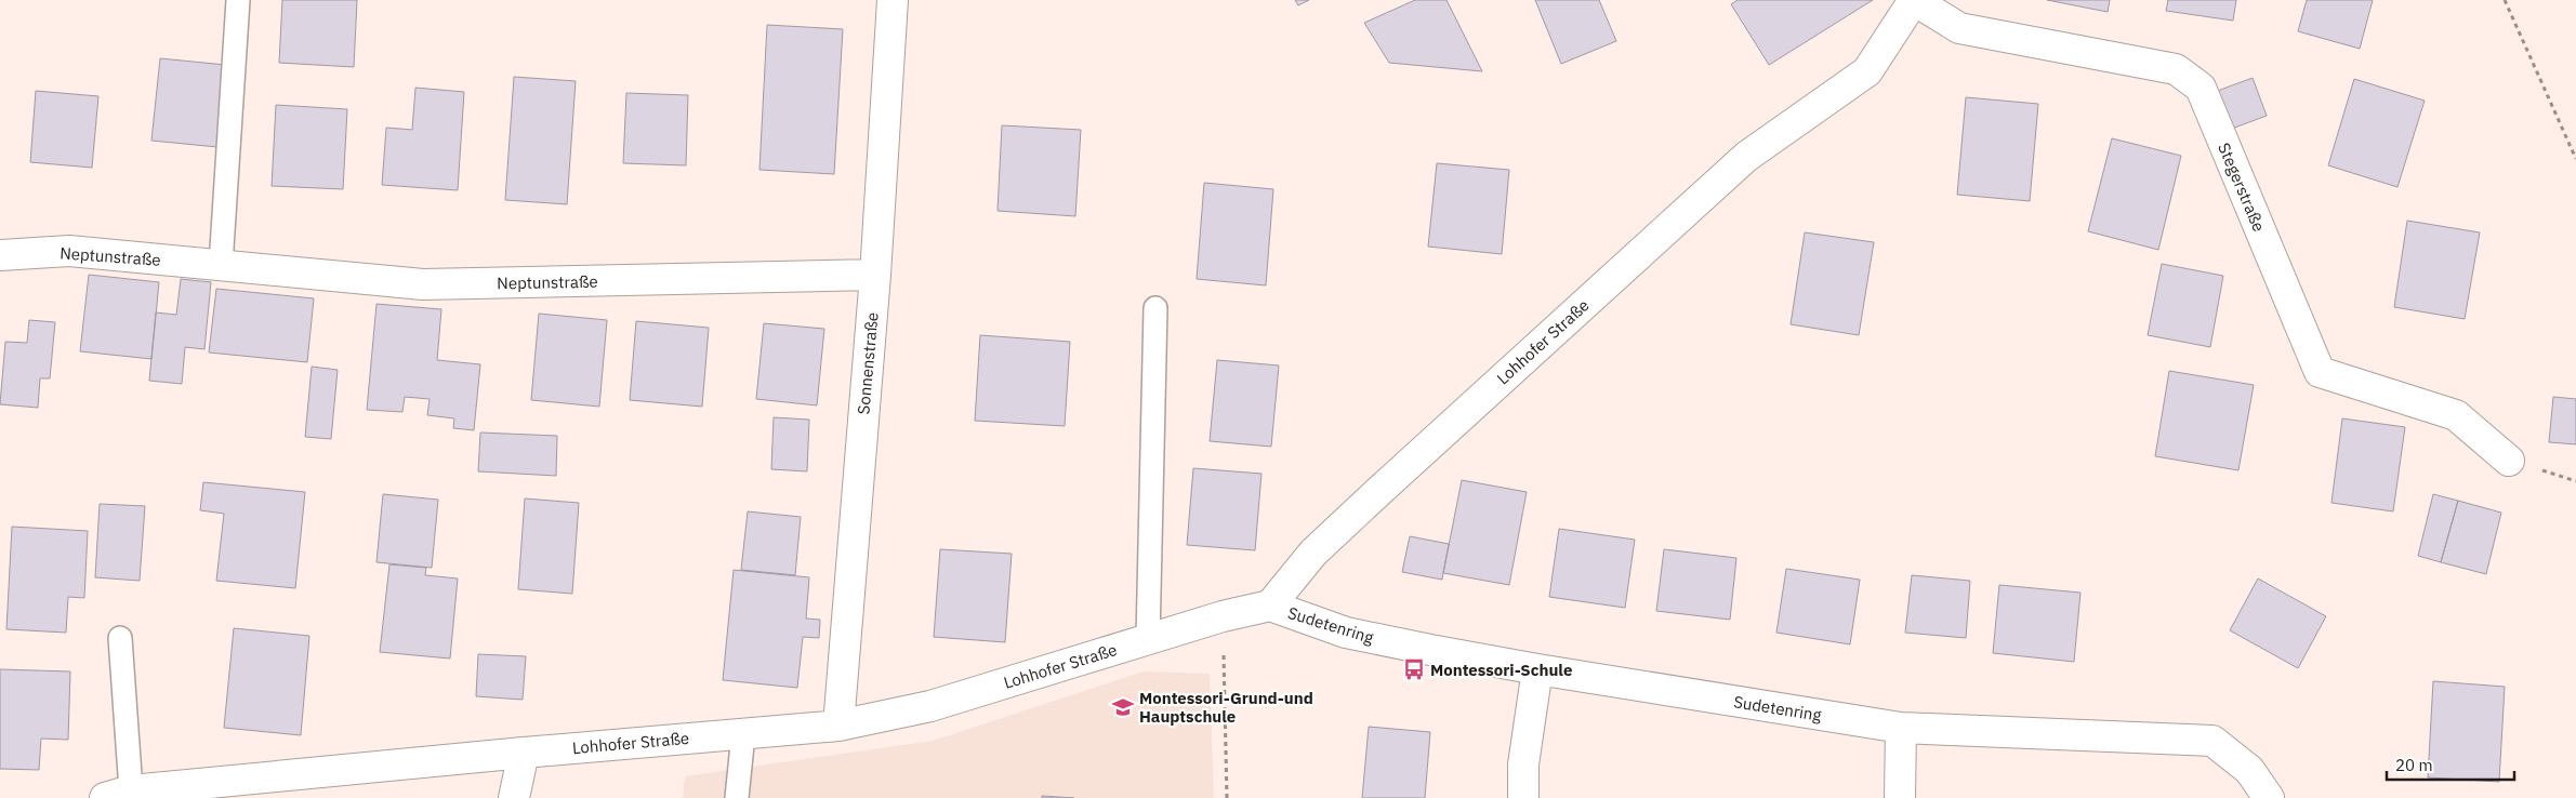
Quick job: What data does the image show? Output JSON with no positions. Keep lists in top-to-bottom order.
{
  "streets": {
    "street": [
      "Stegerstraße",
      "Neptunstraße",
      "Lohhofer Straße",
      "Sonnenstraße",
      "Sudetenring"
    ]
  },
  "crossings": [
    ["Stegerstraße", "Lohhofer Straße"],
    ["Neptunstraße", "Sonnenstraße"],
    ["Lohhofer Straße", "Sonnenstraße"],
    ["Lohhofer Straße", "Sudetenring"]
  ],
  "places": {
    "bus stop": ["Montessori-Schule"],
    "school or university": ["Montessori-Grund-und Hauptschule"]
  },
  "scale_bar": "20 m"
}
